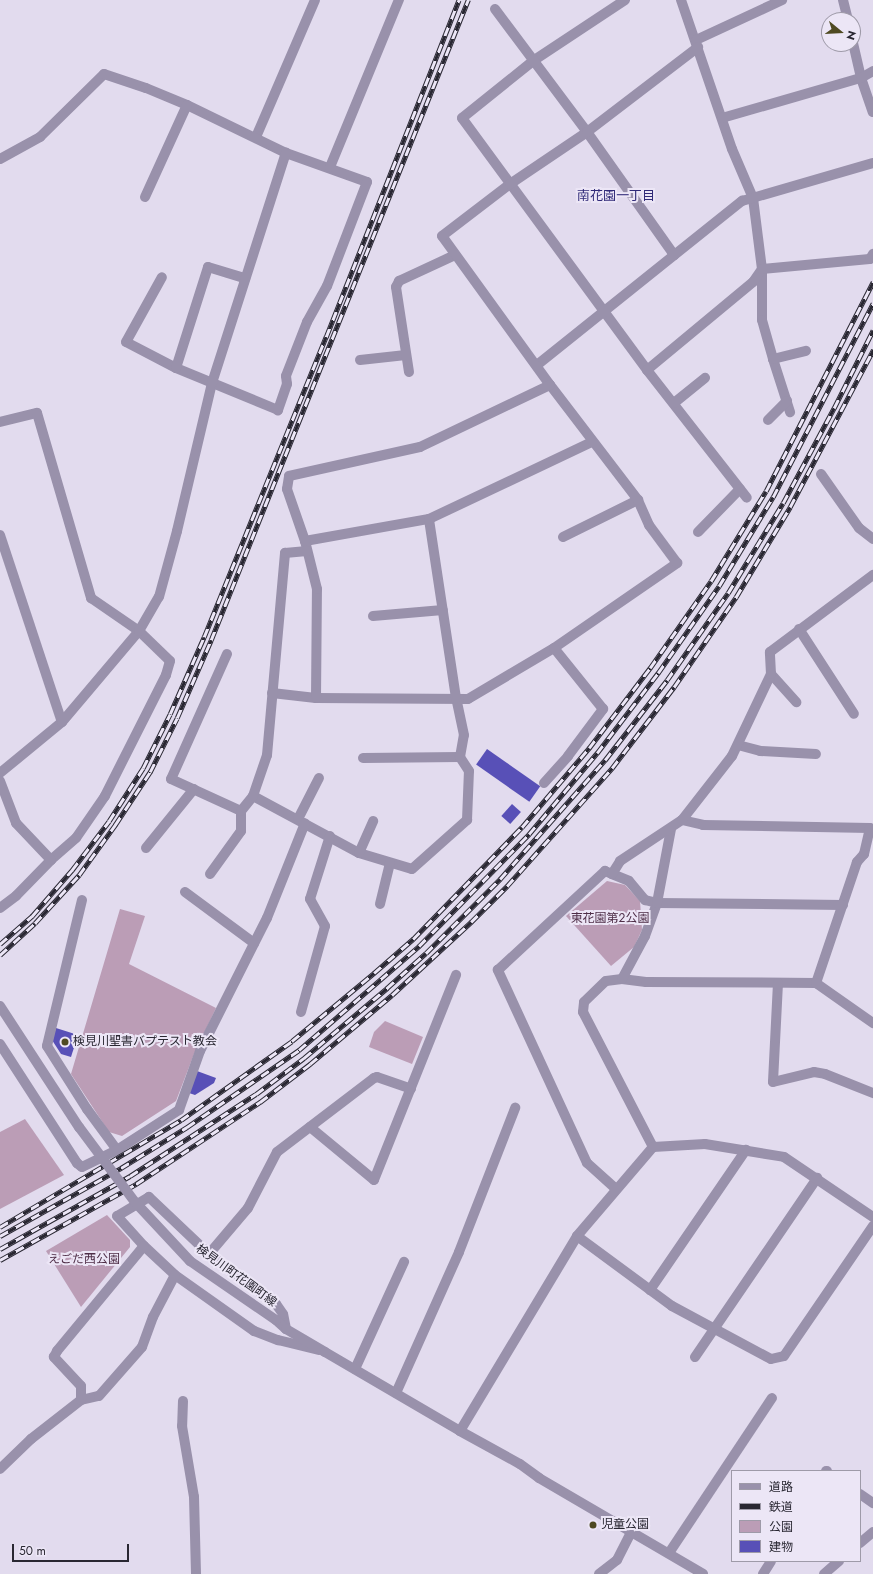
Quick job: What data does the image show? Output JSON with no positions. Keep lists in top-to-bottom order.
{
  "streets": {
    "street": ["検見川町花園町線"]
  },
  "districts": ["南花園一丁目"],
  "parks": ["東花園第2公園", "えごだ西公園"],
  "places": ["検見川聖書バプテスト教会", "児童公園"],
  "legend": [
    "道路",
    "鉄道",
    "公園",
    "建物"
  ],
  "scale_bar": "50 m",
  "north": "right"
}
